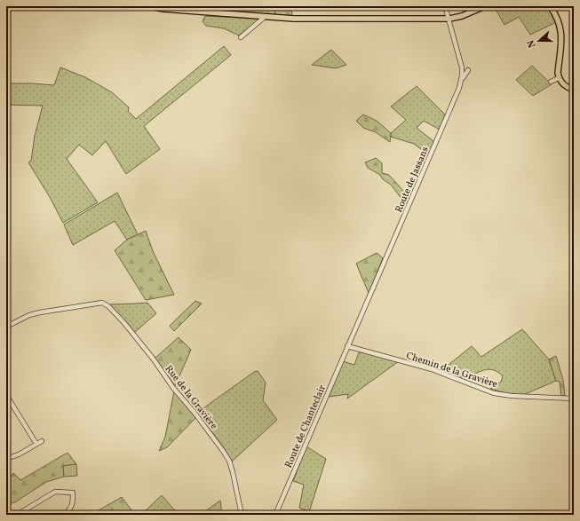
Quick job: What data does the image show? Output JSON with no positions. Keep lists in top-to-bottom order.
{
  "streets": {
    "street": [
      "Route de Jassans",
      "Chemin de la Gravière",
      "Rue de la Gravière",
      "Route de Chanteclair"
    ]
  },
  "crossings": [
    ["Route de Jassans", "Chemin de la Gravière"],
    ["Route de Jassans", "Route de Chanteclair"],
    ["Chemin de la Gravière", "Route de Chanteclair"]
  ],
  "north": "left"
}
